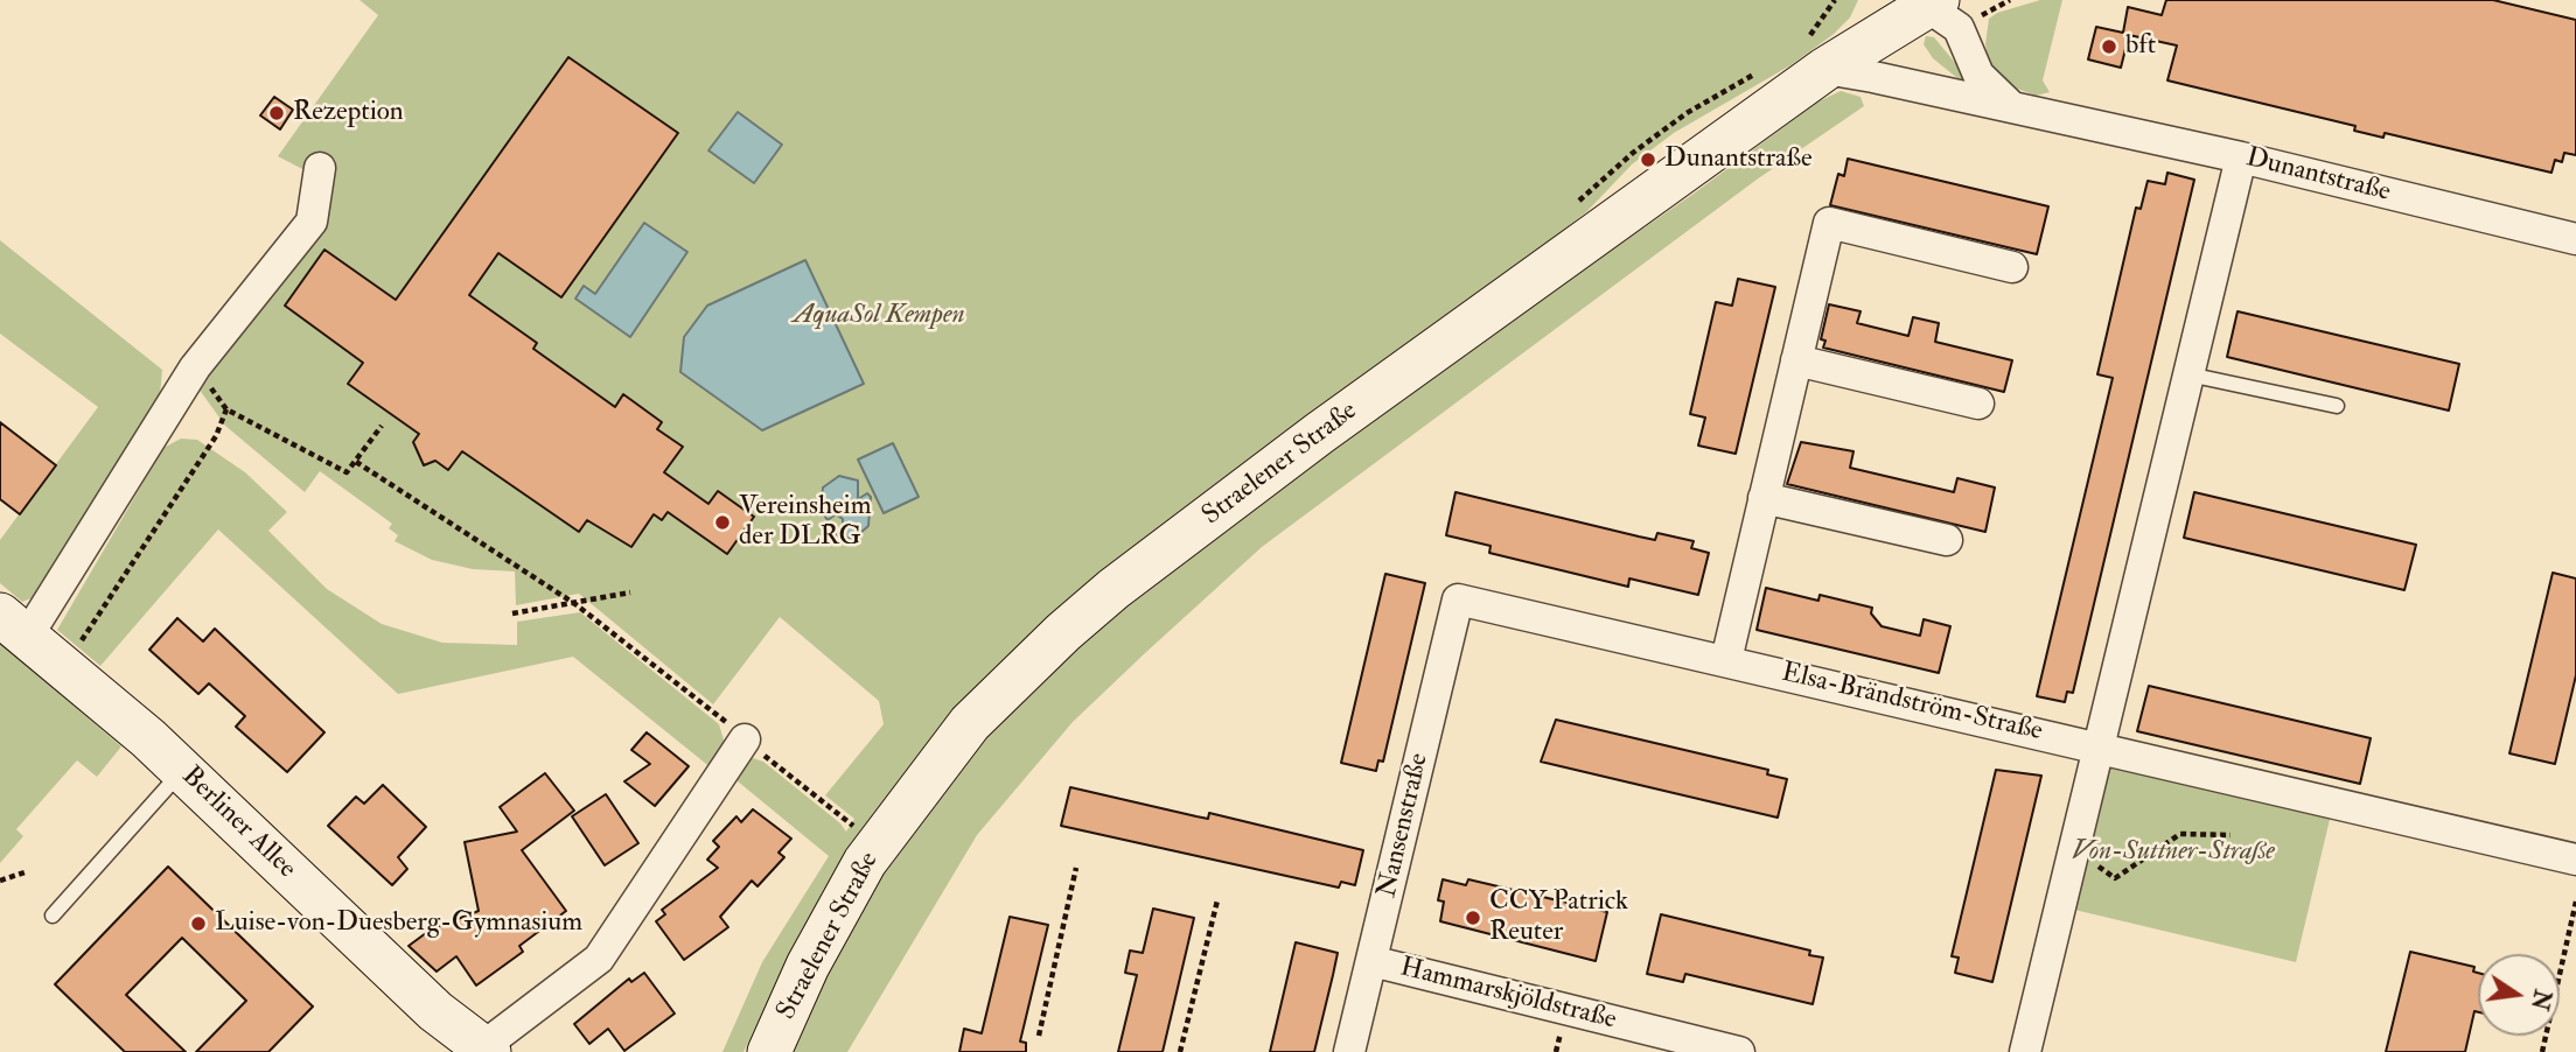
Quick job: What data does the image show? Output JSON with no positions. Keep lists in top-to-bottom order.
{
  "streets": {
    "street": [
      "Dunantstraße",
      "Straelener Straße",
      "Elsa-Brändström-Straße",
      "Berliner Allee",
      "Nansenstraße",
      "Hammarskjöldstraße"
    ]
  },
  "crossings": [
    ["Dunantstraße", "Straelener Straße"],
    ["Elsa-Brändström-Straße", "Nansenstraße"],
    ["Nansenstraße", "Hammarskjöldstraße"]
  ],
  "parks": ["AquaSol Kempen", "Von-Suttner-Straße"],
  "places": [
    "bft",
    "Rezeption",
    "Dunantstraße",
    "Vereinsheim der DLRG",
    "CCY Patrick Reuter",
    "Luise-von-Duesberg-Gymnasium"
  ],
  "north": "right"
}
